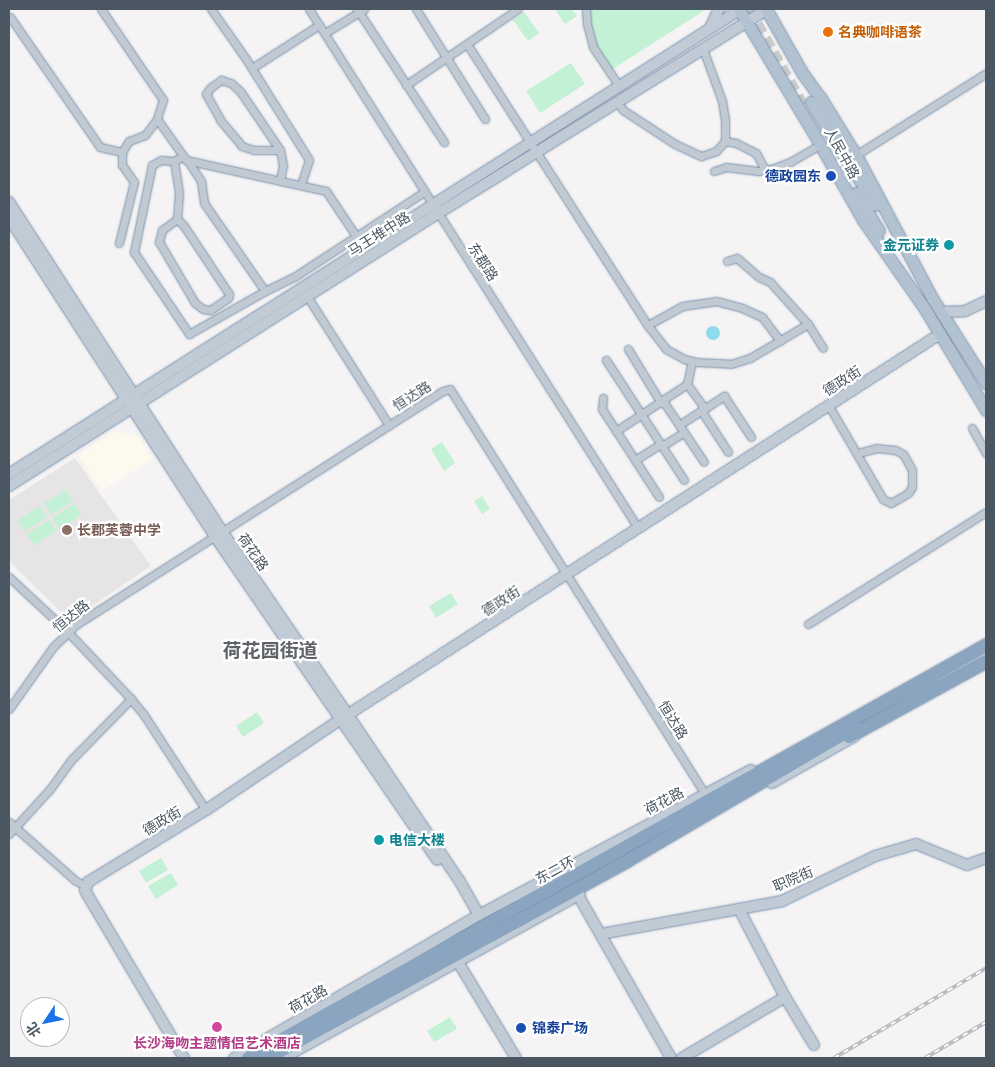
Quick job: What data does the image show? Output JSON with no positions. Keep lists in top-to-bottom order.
{
  "streets": {
    "highway": ["东二环"],
    "main road": [
      "人民中路",
      "马王堆中路",
      "德政街",
      "荷花路",
      "职院街"
    ],
    "street": ["东郡路", "恒达路"]
  },
  "crossings": [
    ["人民中路", "马王堆中路"],
    ["人民中路", "德政街"],
    ["马王堆中路", "东郡路"],
    ["马王堆中路", "荷花路"],
    ["东郡路", "德政街"],
    ["德政街", "恒达路"],
    ["德政街", "荷花路"],
    ["恒达路", "荷花路"]
  ],
  "districts": ["荷花园街道"],
  "places": [
    "名典咖啡语茶",
    "德政园东",
    "金元证券",
    "长郡芙蓉中学",
    "电信大楼",
    "长沙海吻主题情侣艺术酒店",
    "锦泰广场"
  ],
  "north": "bottom left"
}
